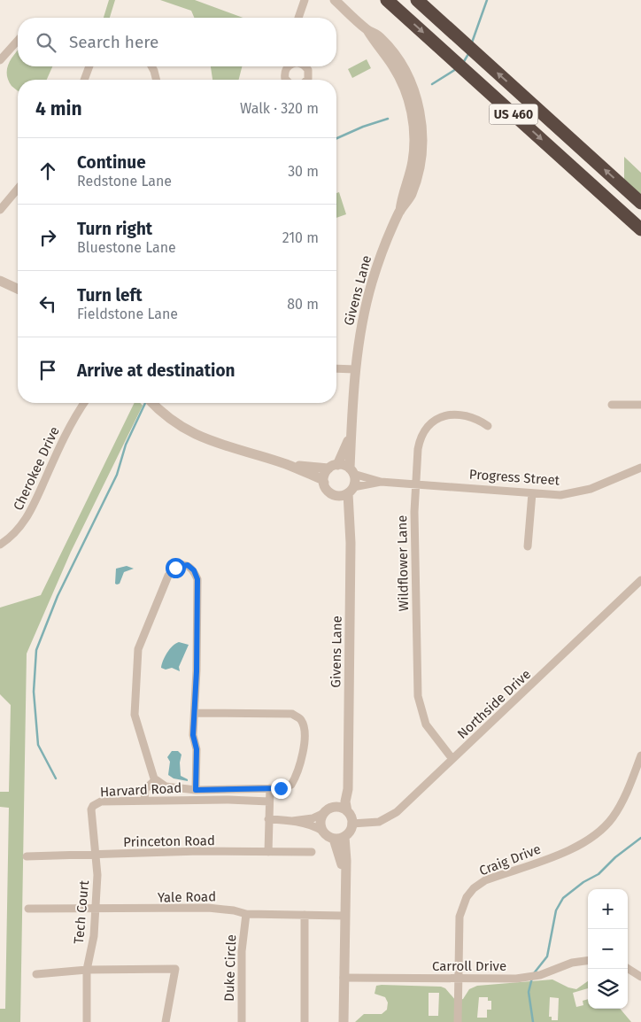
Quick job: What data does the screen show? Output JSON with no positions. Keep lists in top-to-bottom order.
{
  "streets": {
    "highway": ["US 460"],
    "street": [
      "Givens Lane",
      "Cherokee Drive",
      "Progress Street",
      "Wildflower Lane",
      "Northside Drive",
      "Harvard Road",
      "Princeton Road",
      "Craig Drive",
      "Yale Road",
      "Tech Court",
      "Carroll Drive",
      "Duke Circle"
    ]
  },
  "crossings": [
    ["Givens Lane", "Progress Street"],
    ["Givens Lane", "Northside Drive"],
    ["Progress Street", "Wildflower Lane"],
    ["Wildflower Lane", "Northside Drive"],
    ["Harvard Road", "Tech Court"],
    ["Princeton Road", "Tech Court"],
    ["Craig Drive", "Carroll Drive"],
    ["Yale Road", "Tech Court"],
    ["Yale Road", "Duke Circle"]
  ],
  "page": {
    "search": "Search here",
    "heading": ["4 min", "Walk · 320 m"],
    "list": [
      ["Continue", "Redstone Lane", "30 m"],
      ["Turn right", "Bluestone Lane", "210 m"],
      ["Turn left", "Fieldstone Lane", "80 m"],
      "Arrive at destination"
    ],
    "map_buttons": ["+", "−"]
  }
}
